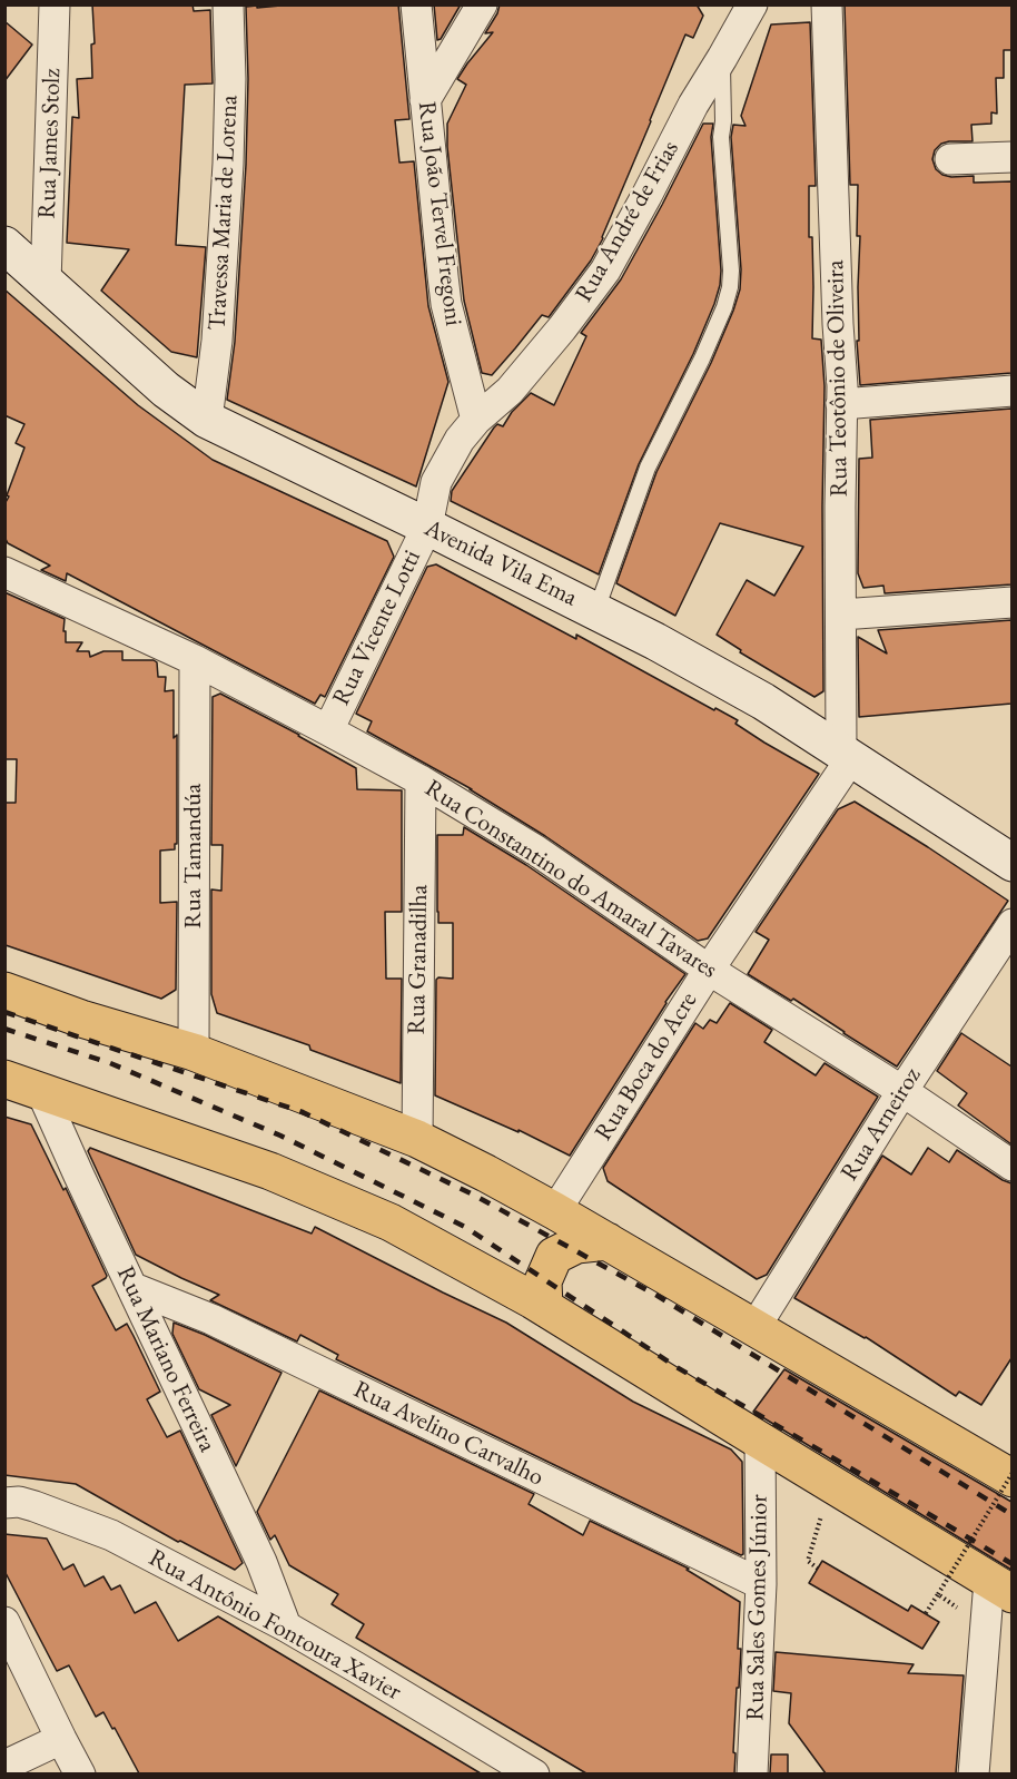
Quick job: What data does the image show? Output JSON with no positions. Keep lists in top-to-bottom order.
{
  "streets": {
    "main road": ["Avenida Vila Ema"],
    "street": [
      "Rua James Stolz",
      "Travessa Maria de Lorena",
      "Rua João Tervel Fregoni",
      "Rua André de Frias",
      "Rua Teotônio de Oliveira",
      "Rua Vicente Lotti",
      "Rua Tamandúa",
      "Rua Constantino do Amaral Tavares",
      "Rua Granadilha",
      "Rua Boca do Acre",
      "Rua Arneiroz",
      "Rua Mariano Ferreira",
      "Rua Avelino Carvalho",
      "Rua Sales Gomes Júnior",
      "Rua Antônio Fontoura Xavier"
    ]
  },
  "crossings": [
    ["Rua James Stolz", "Avenida Vila Ema"],
    ["Travessa Maria de Lorena", "Avenida Vila Ema"],
    ["Rua João Tervel Fregoni", "Rua André de Frias"],
    ["Rua André de Frias", "Avenida Vila Ema"],
    ["Rua André de Frias", "Rua Vicente Lotti"],
    ["Rua Teotônio de Oliveira", "Avenida Vila Ema"],
    ["Rua Teotônio de Oliveira", "Rua Boca do Acre"],
    ["Avenida Vila Ema", "Rua Vicente Lotti"],
    ["Avenida Vila Ema", "Rua Boca do Acre"],
    ["Rua Vicente Lotti", "Rua Constantino do Amaral Tavares"],
    ["Rua Tamandúa", "Rua Constantino do Amaral Tavares"],
    ["Rua Constantino do Amaral Tavares", "Rua Granadilha"],
    ["Rua Constantino do Amaral Tavares", "Rua Boca do Acre"],
    ["Rua Constantino do Amaral Tavares", "Rua Arneiroz"],
    ["Rua Mariano Ferreira", "Rua Avelino Carvalho"],
    ["Rua Mariano Ferreira", "Rua Antônio Fontoura Xavier"],
    ["Rua Avelino Carvalho", "Rua Sales Gomes Júnior"]
  ]
}
